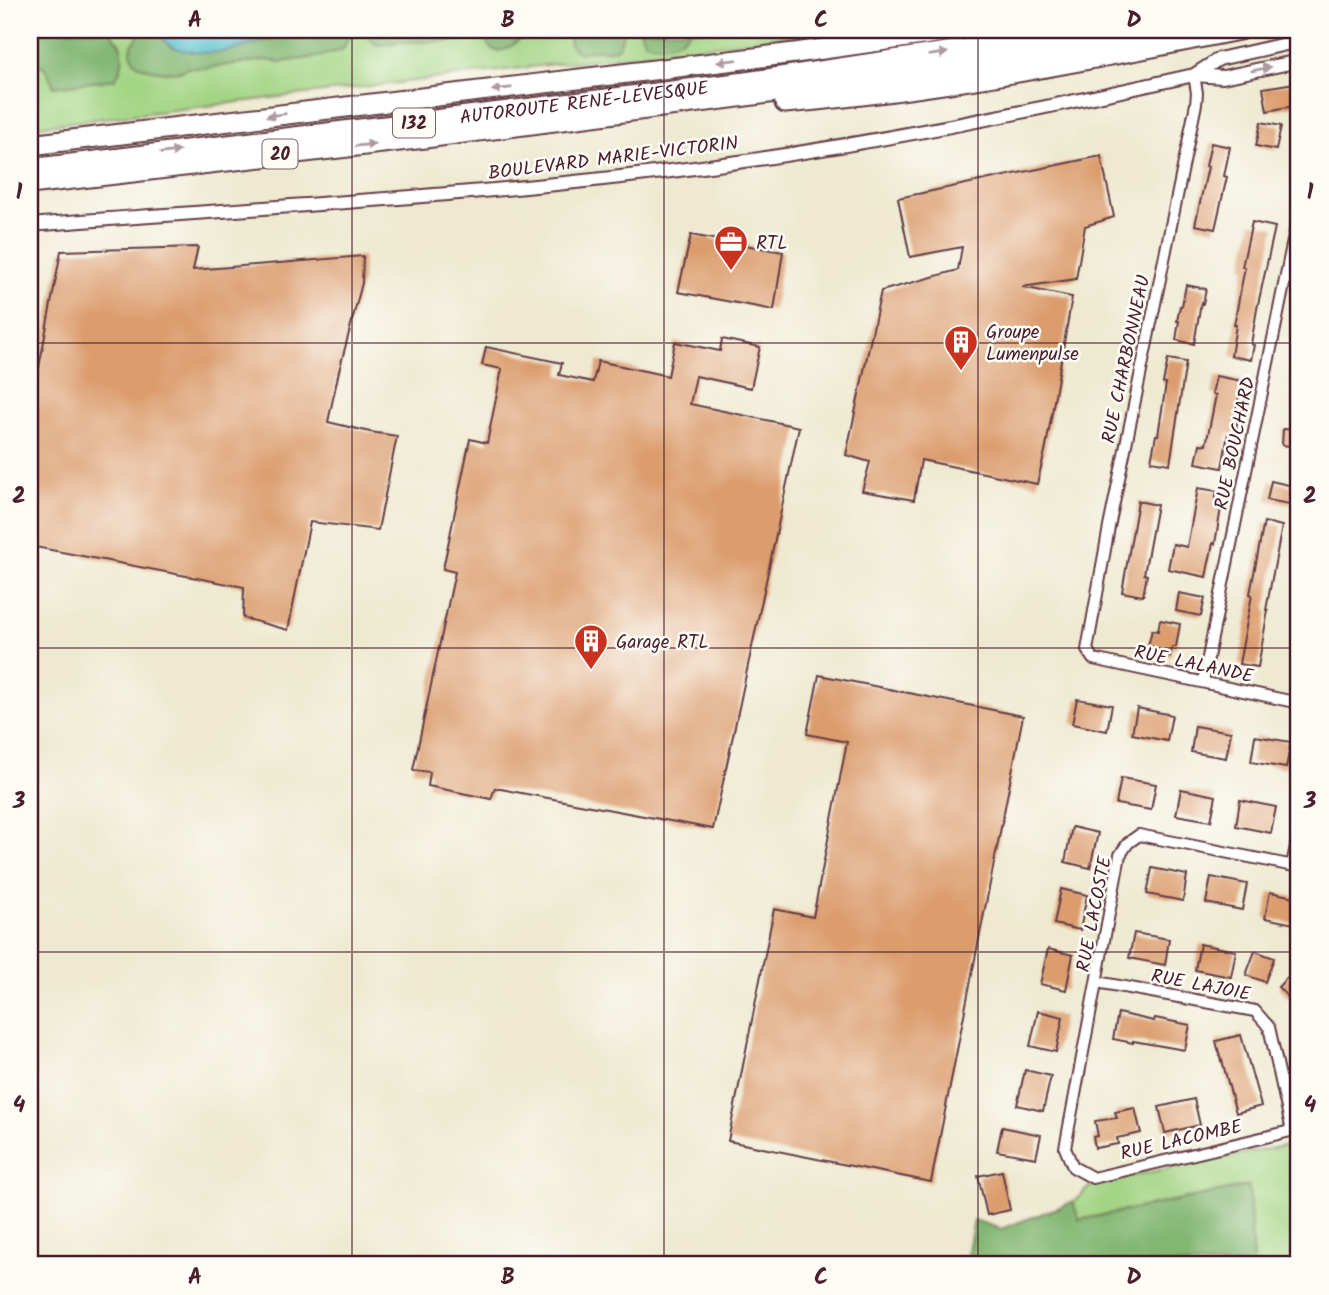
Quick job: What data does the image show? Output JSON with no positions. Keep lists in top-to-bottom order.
{
  "streets": {
    "highway": ["AUTOROUTE RENÉ-LÉVESQUE", "132", "20"],
    "street": [
      "BOULEVARD MARIE-VICTORIN",
      "RUE CHARBONNEAU",
      "RUE BOUCHARD",
      "RUE LALANDE",
      "RUE LACOSTE",
      "RUE LAJOIE",
      "RUE LACOMBE"
    ]
  },
  "crossings": [
    ["BOULEVARD MARIE-VICTORIN", "RUE CHARBONNEAU"],
    ["RUE CHARBONNEAU", "RUE LALANDE"],
    ["RUE BOUCHARD", "RUE LALANDE"],
    ["RUE LACOSTE", "RUE LAJOIE"],
    ["RUE LACOSTE", "RUE LACOMBE"],
    ["RUE LAJOIE", "RUE LACOMBE"]
  ],
  "places": {
    "office": ["RTL"],
    "building": ["Groupe Lumenpulse", "Garage RTL"]
  },
  "grid": {
    "columns": [
      "A",
      "B",
      "C",
      "D"
    ],
    "rows": [
      "1",
      "2",
      "3",
      "4"
    ]
  }
}
